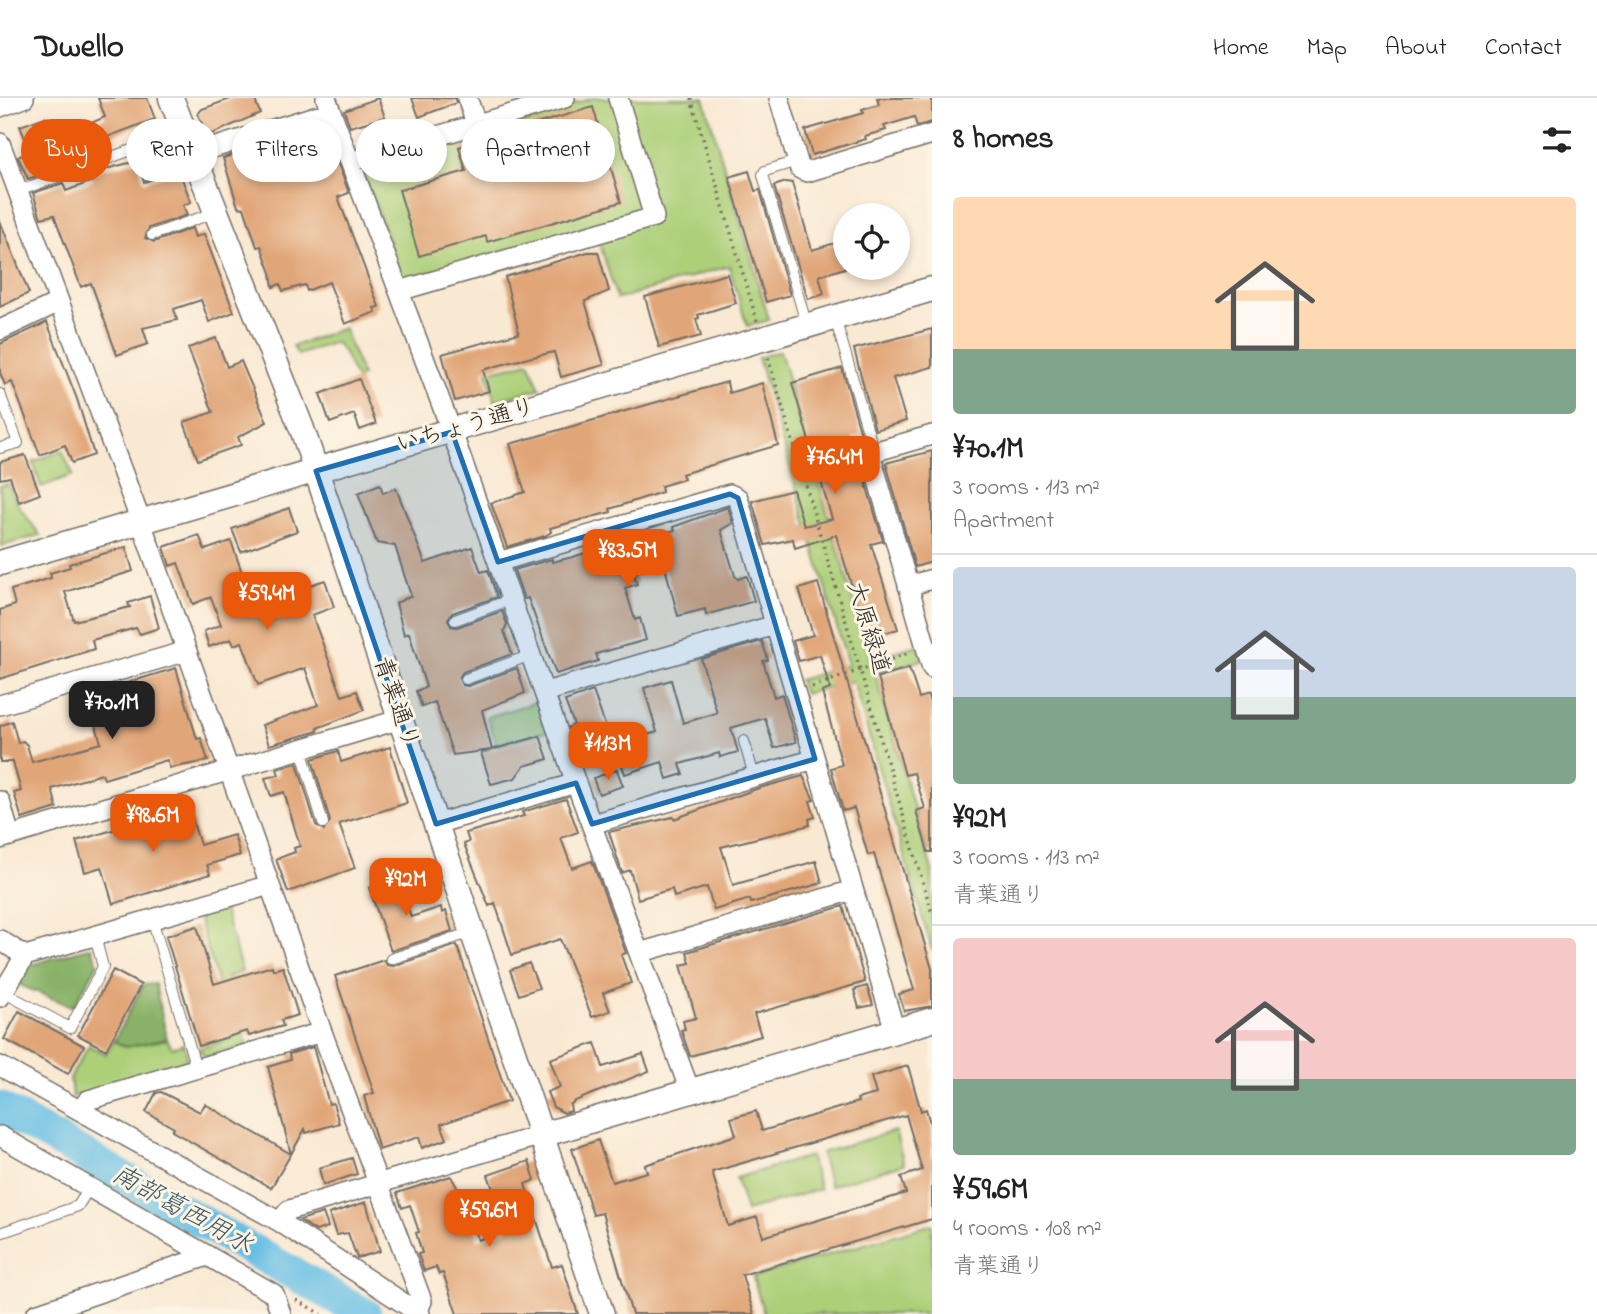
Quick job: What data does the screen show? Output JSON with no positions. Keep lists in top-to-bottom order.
{
  "streets": {
    "street": ["いちょう通り", "青葉通り"],
    "path": ["大原緑道"]
  },
  "crossings": [
    ["いちょう通り", "青葉通り"]
  ],
  "water": ["南部葛西用水"],
  "page": {
    "header": "Dwello",
    "nav": [
      "Home",
      "Map",
      "About",
      "Contact"
    ],
    "heading": "8 homes",
    "chip": [
      "Buy",
      "Rent",
      "Filters",
      "New",
      "Apartment"
    ],
    "list": [
      {
        "name": "¥70.1M",
        "note": "3 rooms · 113 m² · Apartment"
      },
      {
        "name": "¥92M",
        "note": "3 rooms · 113 m² · 青葉通り"
      },
      {
        "name": "¥59.6M",
        "note": "4 rooms · 108 m² · 青葉通り"
      }
    ],
    "price": [
      "¥76.4M",
      "¥83.5M",
      "¥59.4M",
      "¥70.1M",
      "¥113M",
      "¥98.6M",
      "¥92M",
      "¥59.6M"
    ]
  }
}
